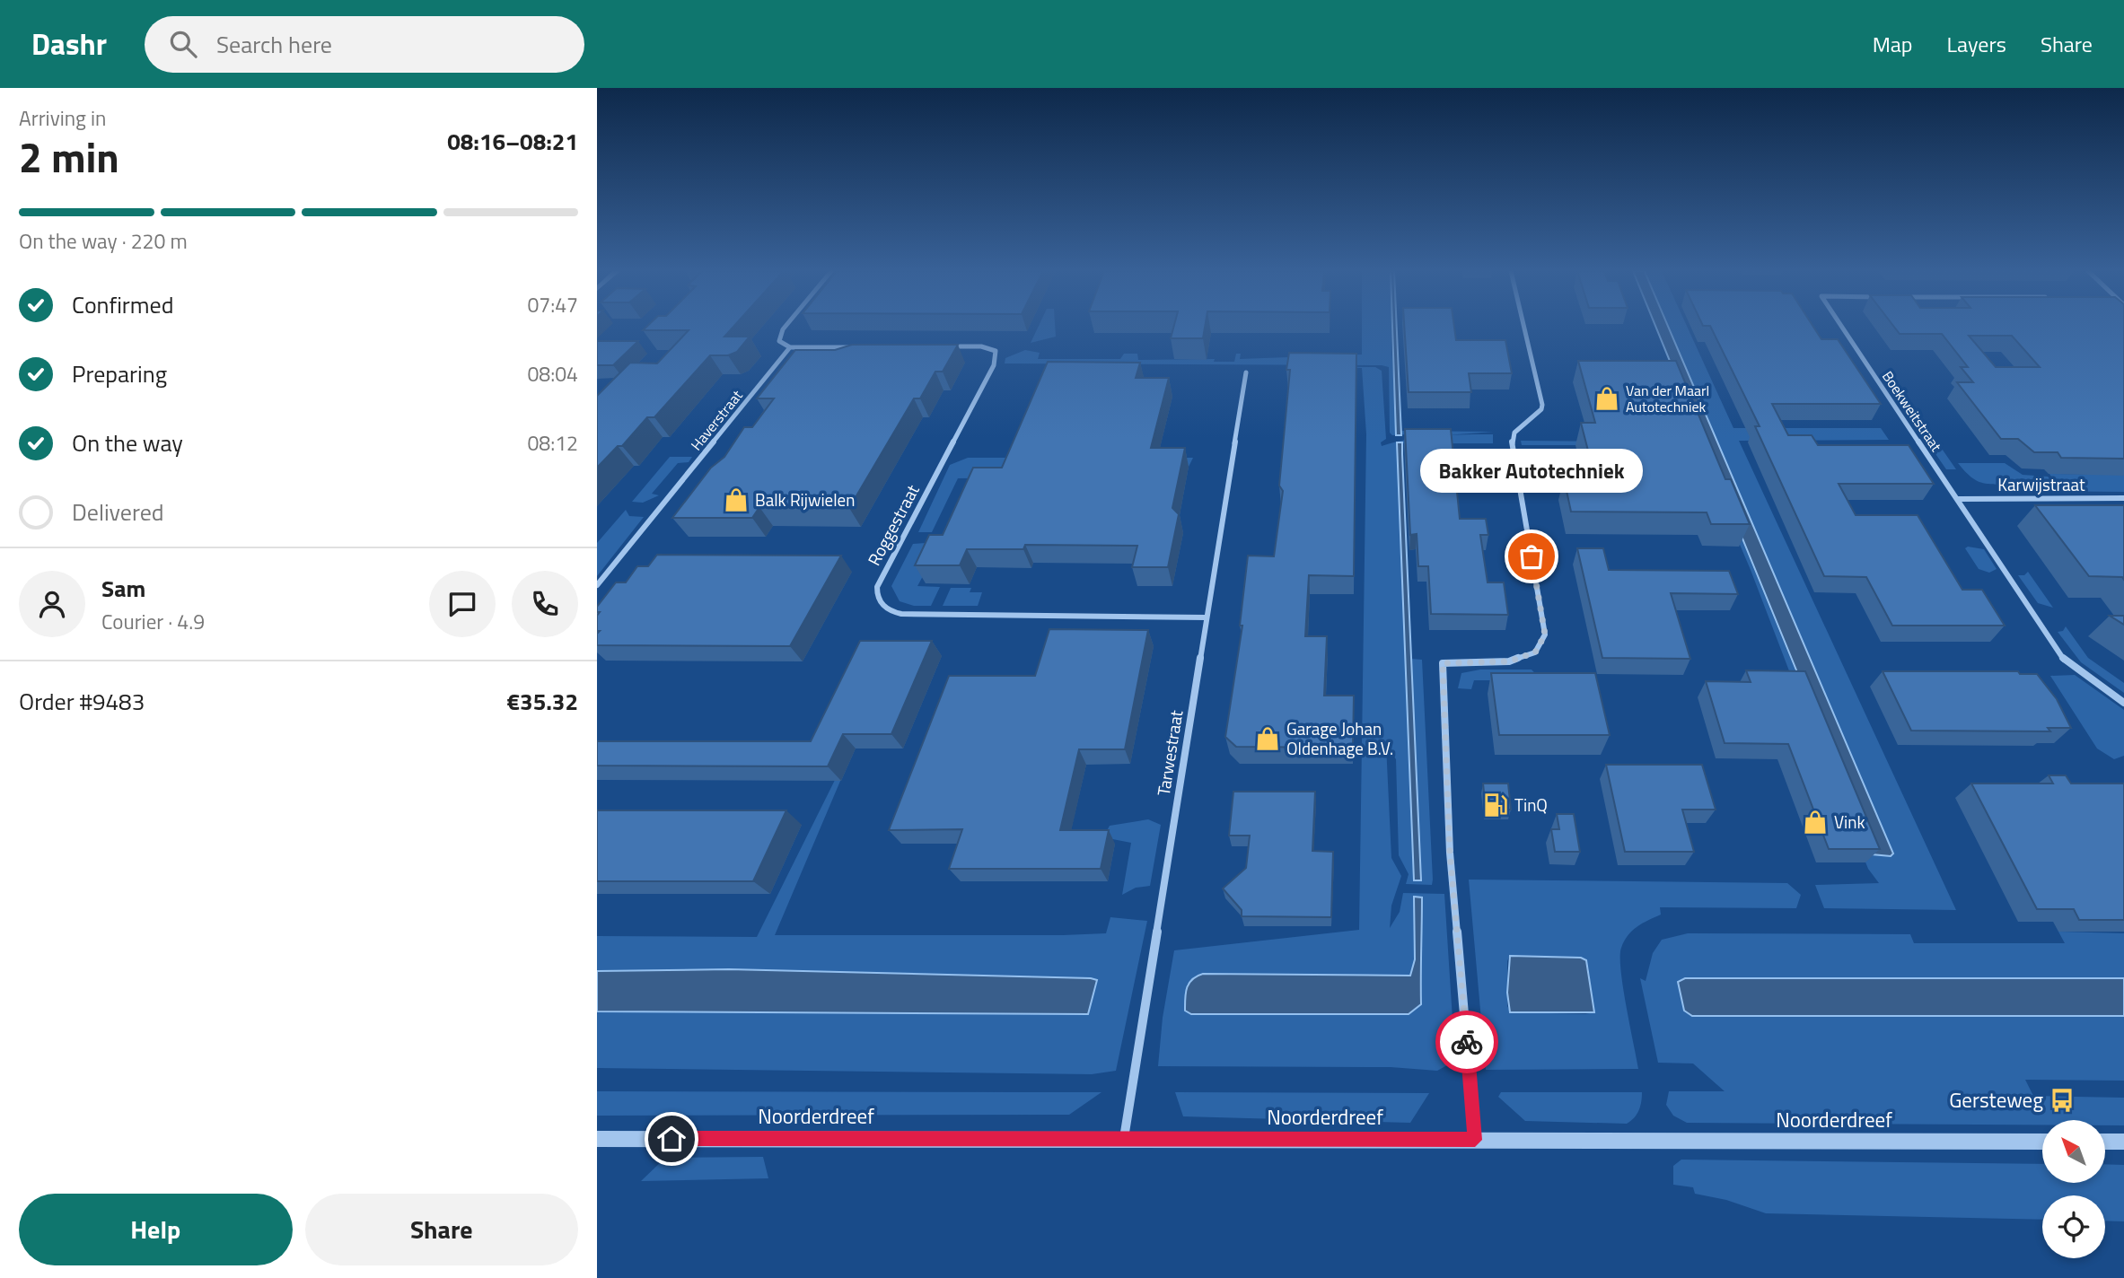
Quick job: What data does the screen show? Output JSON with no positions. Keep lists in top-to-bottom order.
{
  "streets": {
    "street": [
      "Boekweitstraat",
      "Haverstraat",
      "Karwijstraat",
      "Roggestraat",
      "Tarwestraat",
      "Noorderdreef"
    ]
  },
  "crossings": [
    ["Boekweitstraat", "Karwijstraat"],
    ["Roggestraat", "Tarwestraat"],
    ["Tarwestraat", "Noorderdreef"]
  ],
  "places": {
    "shop": [
      "Van der Maarl Autotechniek",
      "Balk Rijwielen",
      "Garage Johan Oldenhage B.V.",
      "Vink"
    ],
    "other": ["Bakker Autotechniek"],
    "fuel station": ["TinQ"],
    "bus stop": ["Gersteweg"]
  },
  "north": "top left",
  "page": {
    "header": "Dashr",
    "search": "Search here",
    "nav": ["Map", "Layers", "Share"],
    "heading": ["2 min", "Arriving in", "08:16–08:21"],
    "panel": [
      "Sam",
      "Courier · 4.9",
      "Order #9483",
      "€35.32"
    ],
    "bar": "On the way · 220 m",
    "list": [
      ["Confirmed", "07:47"],
      ["Preparing", "08:04"],
      ["On the way", "08:12"],
      "Delivered"
    ],
    "bubble": "Bakker Autotechniek",
    "buttons": ["Help", "Share"]
  }
}
